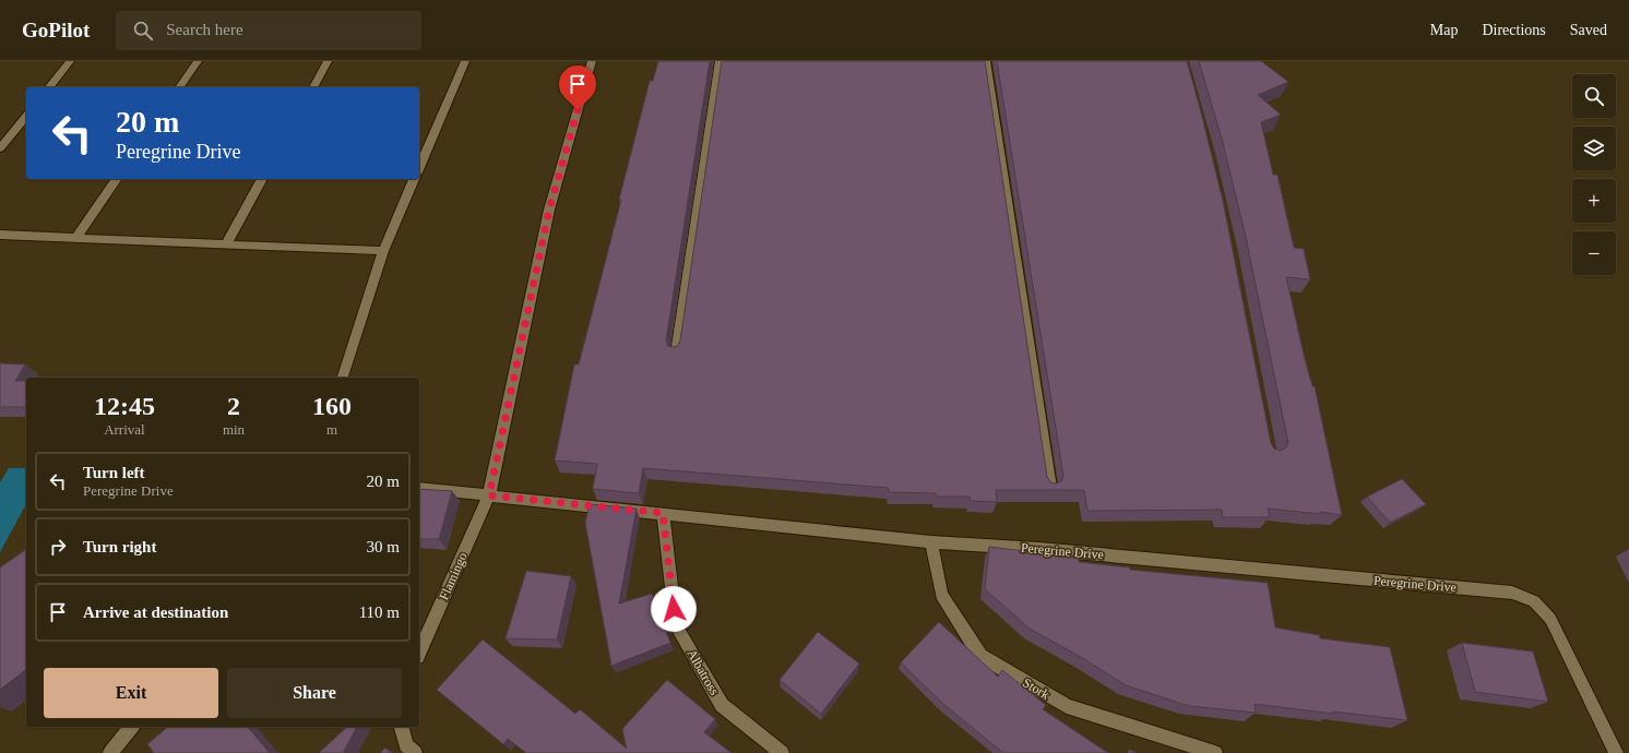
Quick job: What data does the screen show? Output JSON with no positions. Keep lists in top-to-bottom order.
{
  "streets": {
    "street": [
      "Peregrine Drive",
      "Flamingo",
      "Albatross",
      "Stork"
    ]
  },
  "crossings": [
    ["Peregrine Drive", "Flamingo"],
    ["Peregrine Drive", "Albatross"],
    ["Peregrine Drive", "Stork"]
  ],
  "page": {
    "header": "GoPilot",
    "search": "Search here",
    "nav": ["Map", "Directions", "Saved"],
    "map_buttons": ["+", "−"],
    "turn": ["20 m", "Peregrine Drive"],
    "eta": [
      "12:45",
      "Arrival",
      "2",
      "min",
      "160",
      "m"
    ],
    "list": [
      {
        "name": "Turn left",
        "note": "Peregrine Drive",
        "value": "20 m"
      },
      {
        "name": "Turn right",
        "value": "30 m"
      },
      {
        "name": "Arrive at destination",
        "value": "110 m"
      }
    ],
    "buttons": ["Exit", "Share"]
  }
}
